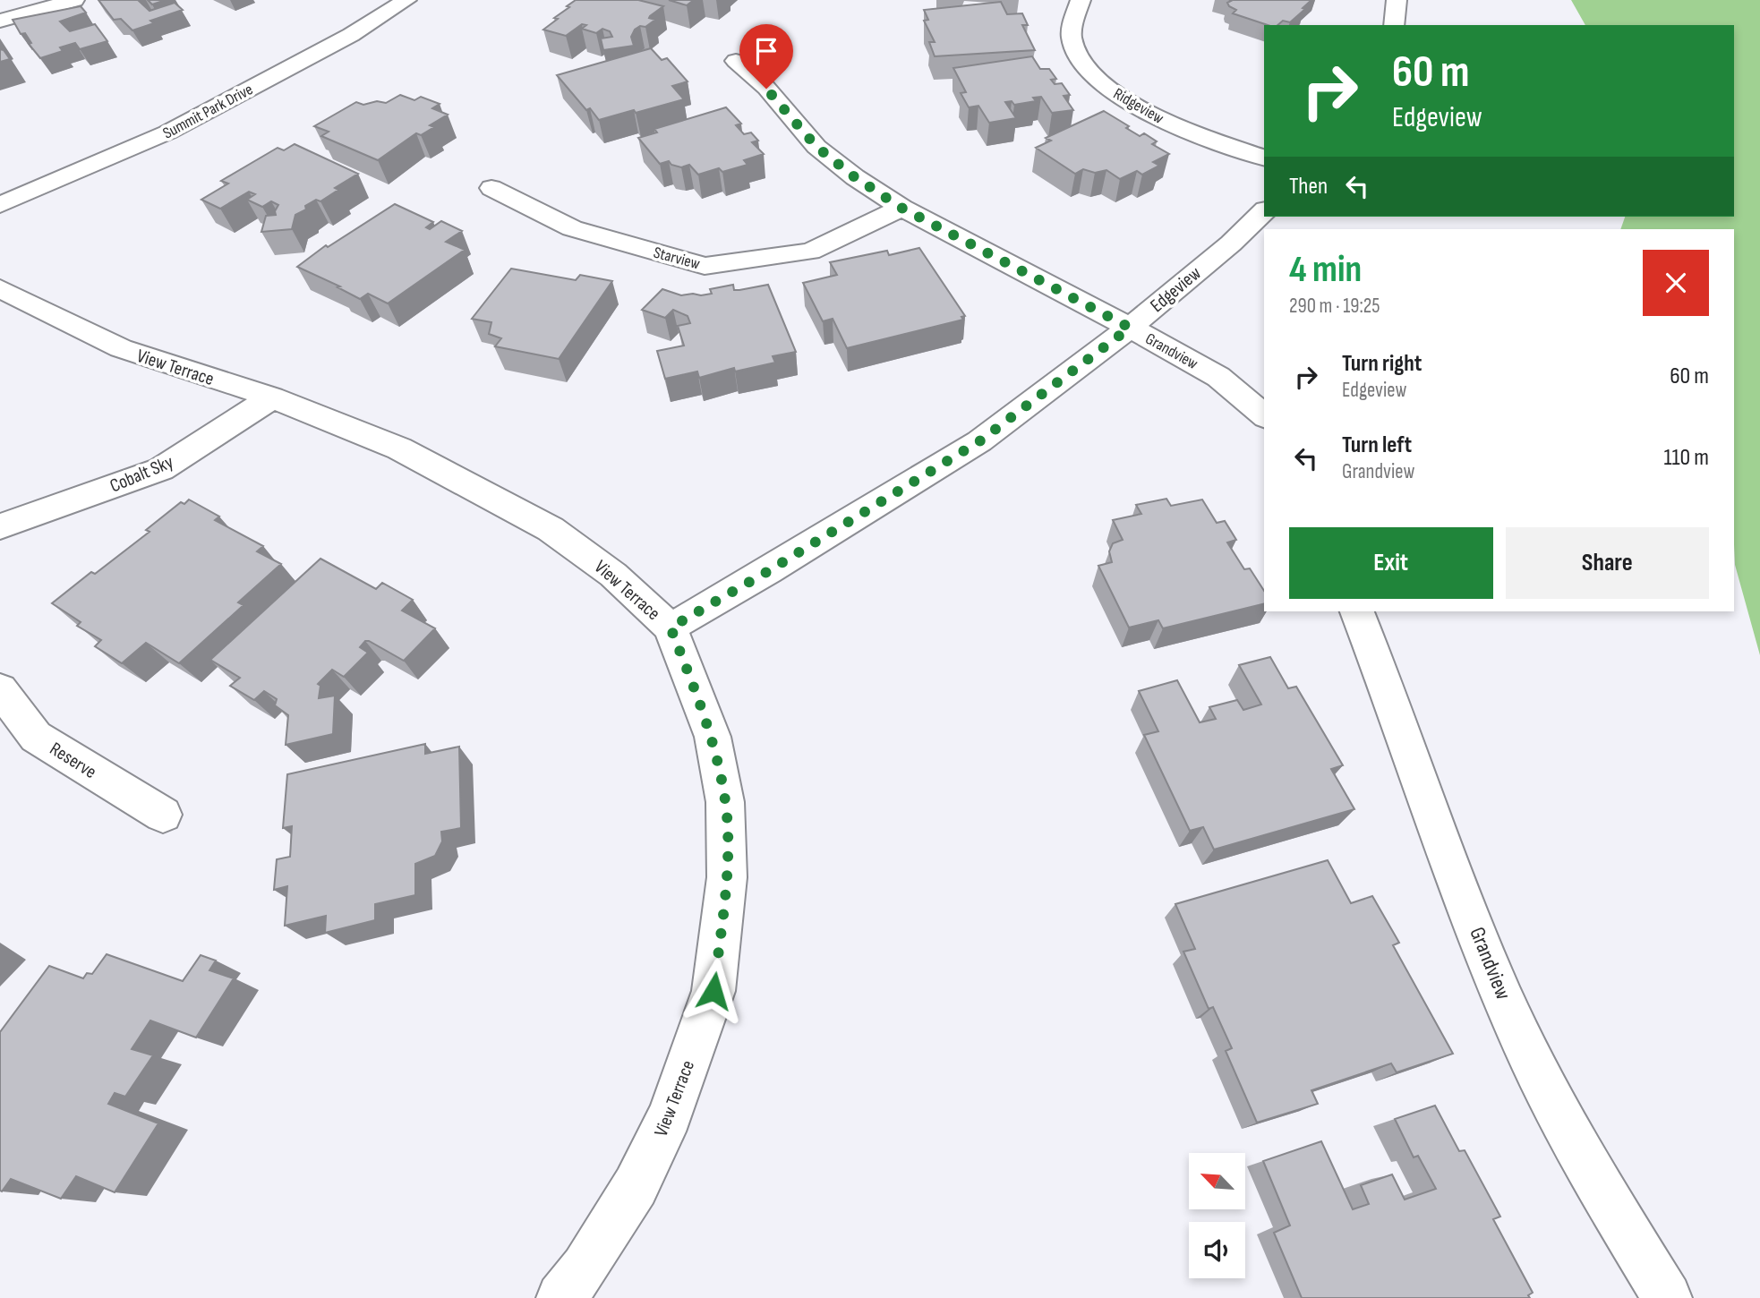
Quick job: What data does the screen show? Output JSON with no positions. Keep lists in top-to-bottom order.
{
  "streets": {
    "street": [
      "Ridgeview",
      "Summit Park Drive",
      "Starview",
      "Edgeview",
      "Grandview",
      "View Terrace",
      "Cobalt Sky",
      "Reserve"
    ]
  },
  "crossings": [
    ["Starview", "Grandview"],
    ["Edgeview", "Grandview"],
    ["Edgeview", "View Terrace"],
    ["View Terrace", "Cobalt Sky"]
  ],
  "north": "top left",
  "page": {
    "turn": ["60 m", "Edgeview"],
    "then": "Then",
    "heading": ["4 min", "290 m · 19:25"],
    "list": [
      {
        "name": "Turn right",
        "note": "Edgeview",
        "value": "60 m"
      },
      {
        "name": "Turn left",
        "note": "Grandview",
        "value": "110 m"
      }
    ],
    "buttons": ["Exit", "Share"]
  }
}
